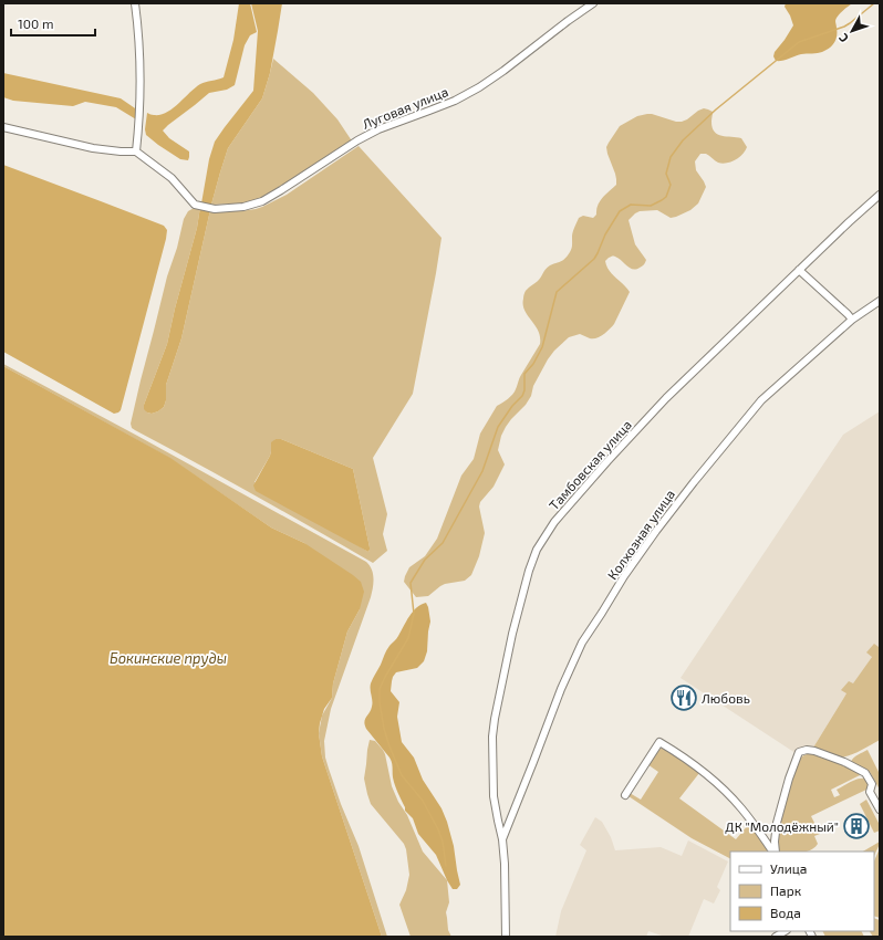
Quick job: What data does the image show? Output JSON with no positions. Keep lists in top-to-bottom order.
{
  "streets": {
    "street": ["Луговая улица", "Тамбовская улица", "Колхозная улица"]
  },
  "crossings": [
    ["Тамбовская улица", "Колхозная улица"]
  ],
  "water": ["Бокинские пруды"],
  "places": {
    "restaurant": ["Любовь"],
    "building": ["ДК \"Молодёжный\""]
  },
  "legend": ["Улица", "Парк", "Вода"],
  "scale_bar": "100 m",
  "north": "bottom left"
}
